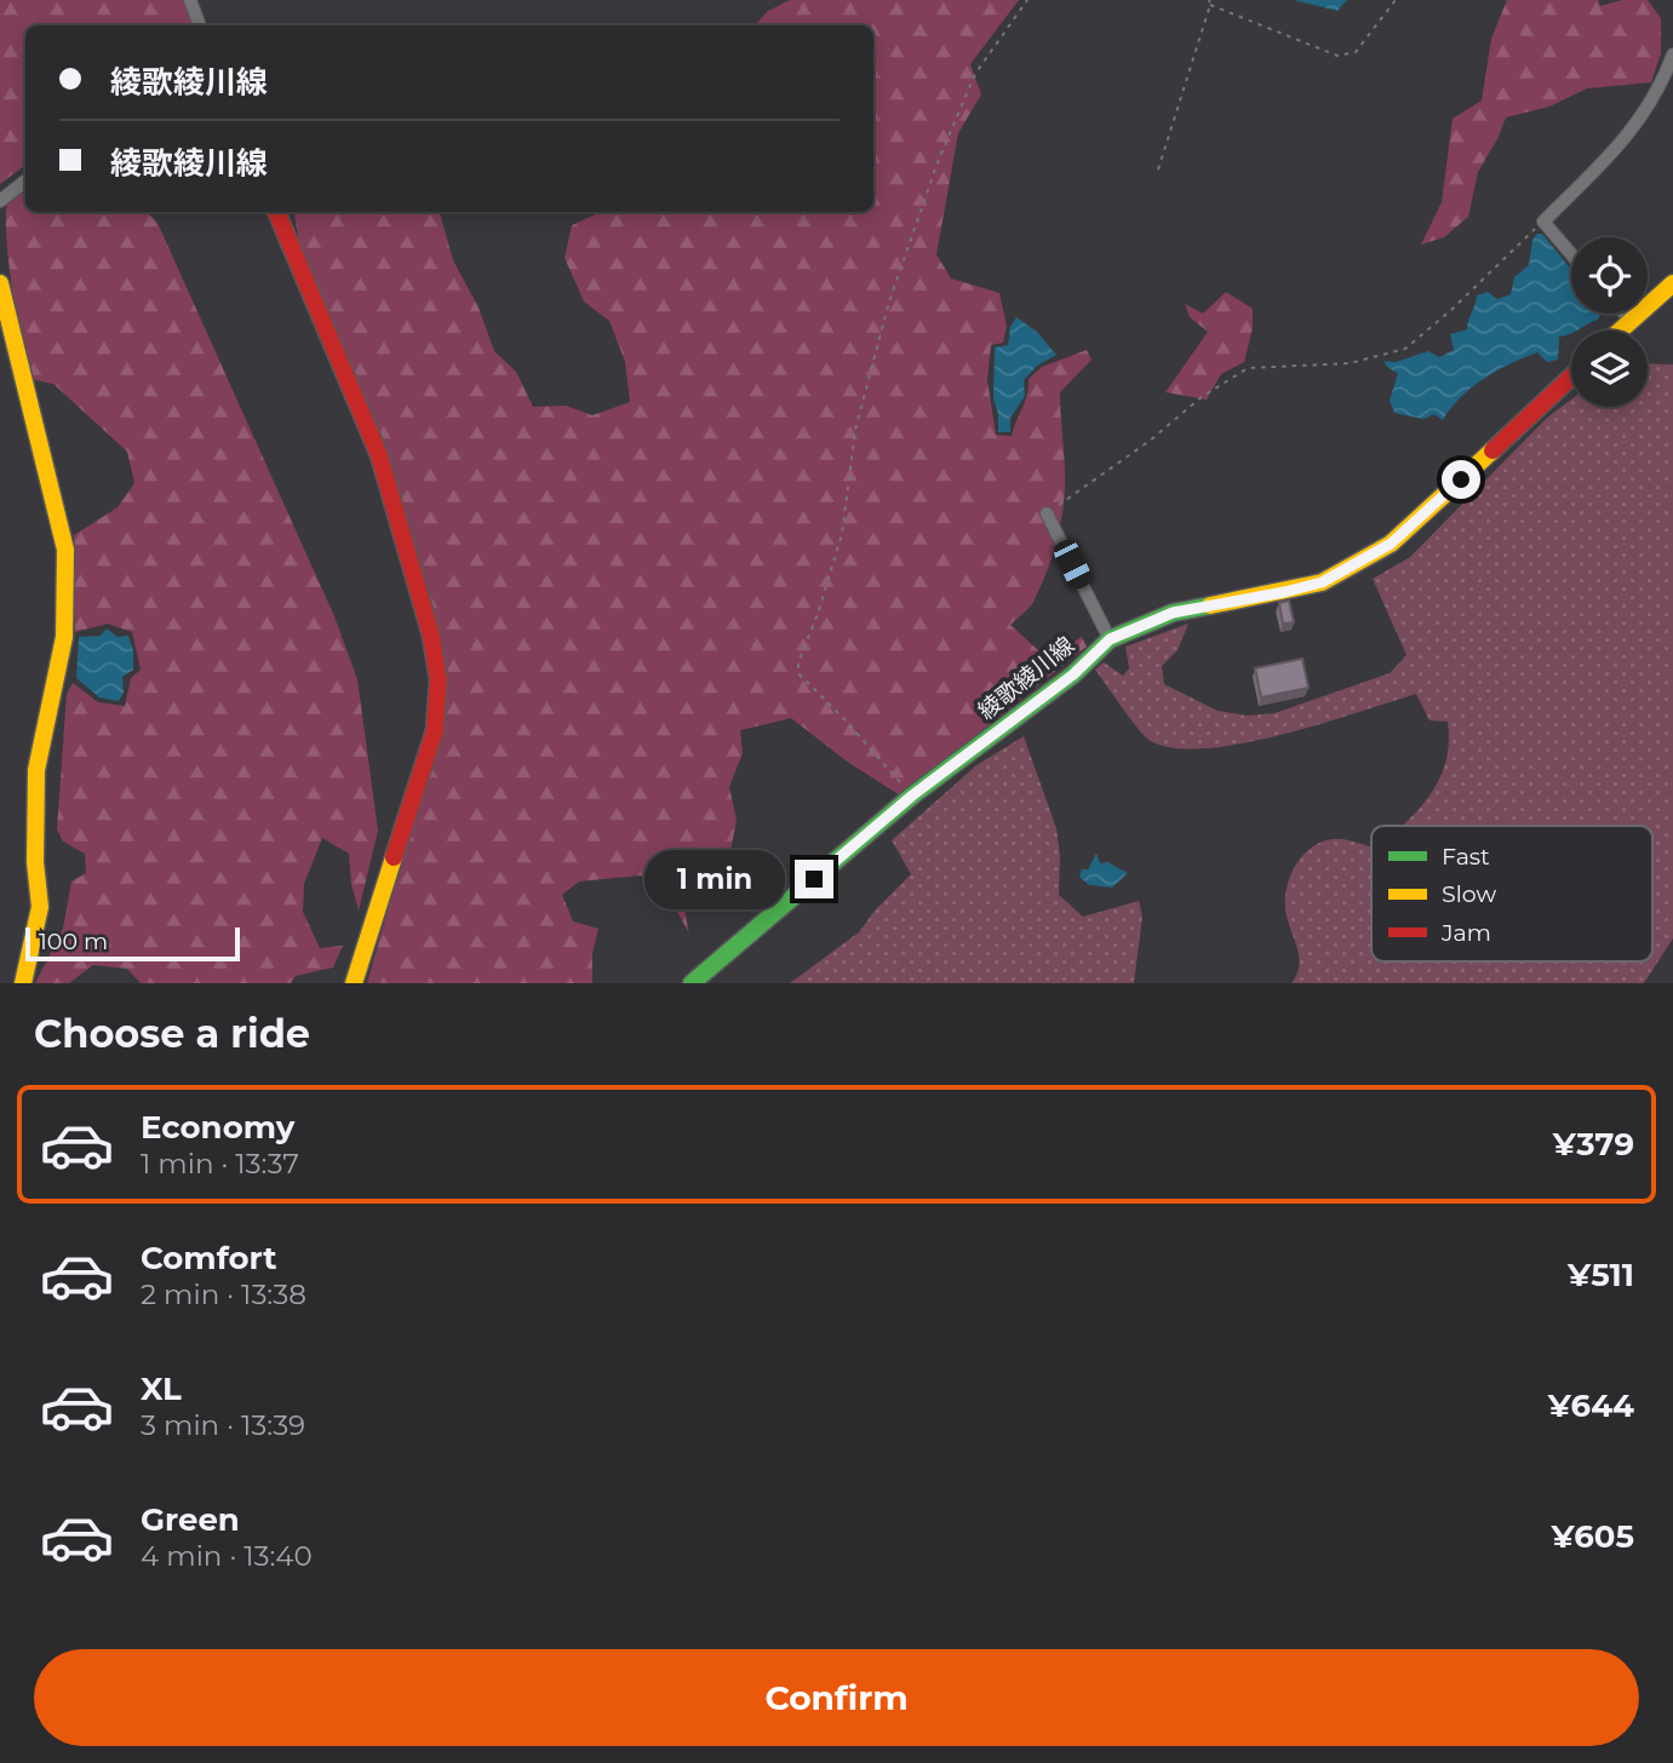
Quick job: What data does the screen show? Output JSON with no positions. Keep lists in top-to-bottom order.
{
  "streets": {
    "street": ["綾歌綾川線"]
  },
  "legend": ["Fast", "Slow", "Jam"],
  "scale_bar": "100 m",
  "page": {
    "banner": ["綾歌綾川線", "綾歌綾川線"],
    "bubble": "1 min",
    "scale": "100 m",
    "heading": "Choose a ride",
    "list": [
      {
        "name": "Economy",
        "note": "1 min · 13:37",
        "value": "¥379"
      },
      {
        "name": "Comfort",
        "note": "2 min · 13:38",
        "value": "¥511"
      },
      {
        "name": "XL",
        "note": "3 min · 13:39",
        "value": "¥644"
      },
      {
        "name": "Green",
        "note": "4 min · 13:40",
        "value": "¥605"
      }
    ],
    "buttons": "Confirm"
  }
}
